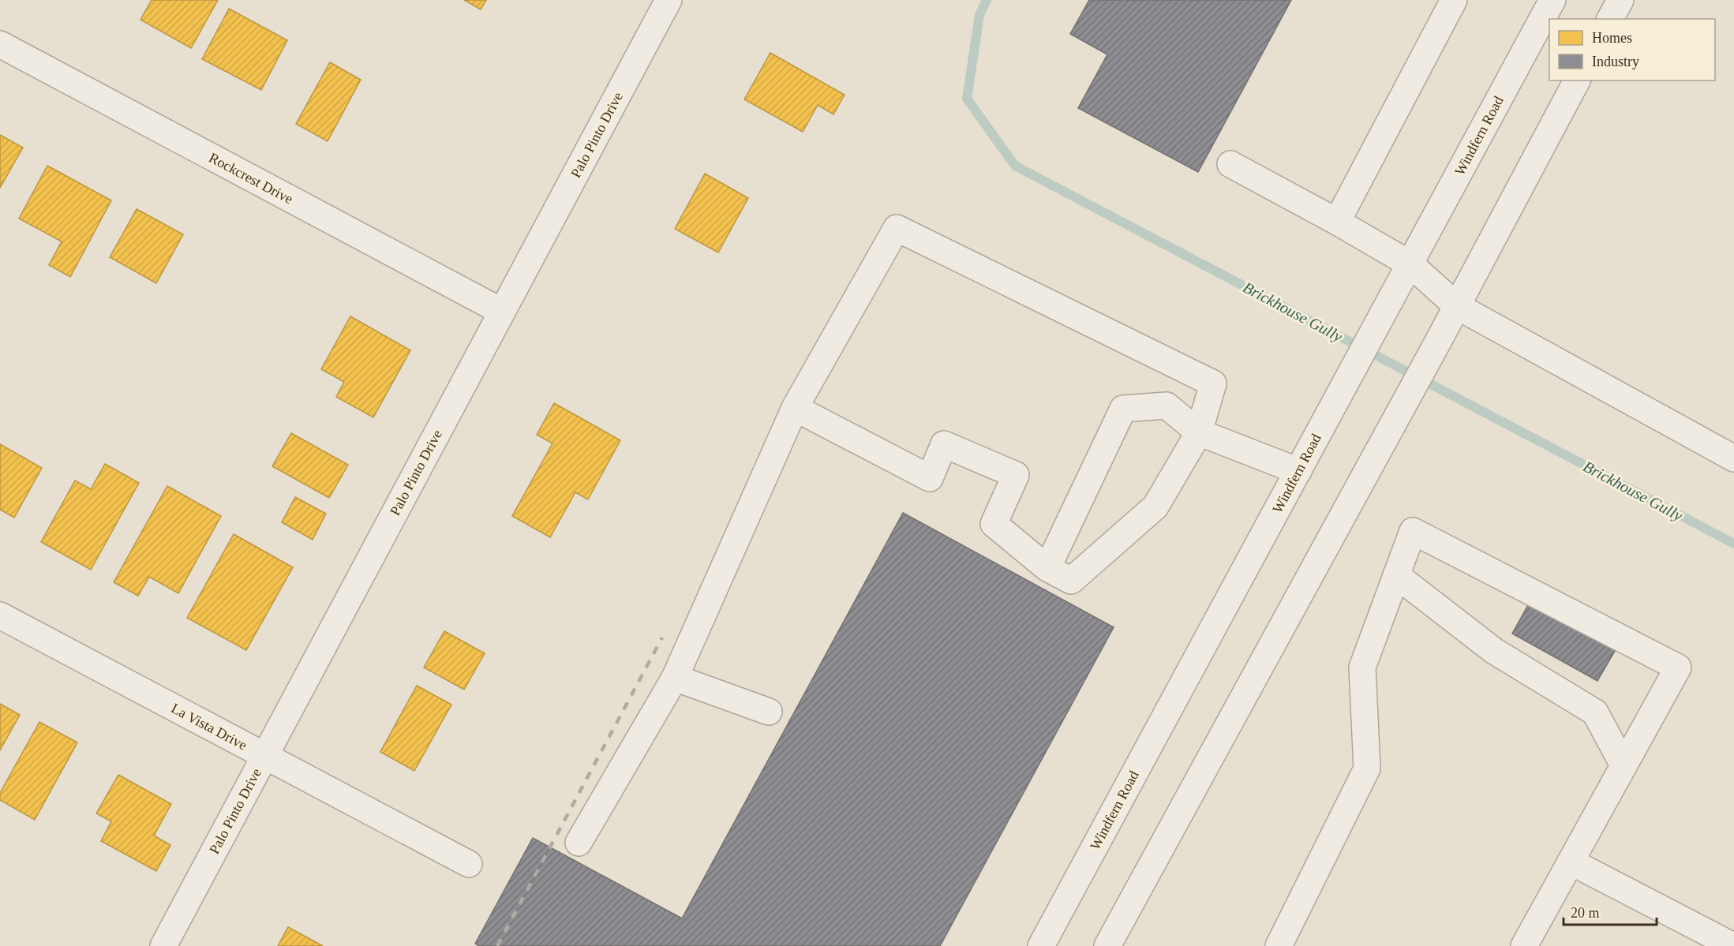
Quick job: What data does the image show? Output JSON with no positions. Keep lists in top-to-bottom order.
{
  "streets": {
    "street": [
      "Palo Pinto Drive",
      "Windfern Road",
      "Rockcrest Drive",
      "La Vista Drive"
    ]
  },
  "crossings": [
    ["Palo Pinto Drive", "Rockcrest Drive"],
    ["Palo Pinto Drive", "La Vista Drive"]
  ],
  "water": ["Brickhouse Gully"],
  "legend": ["Homes", "Industry"],
  "scale_bar": "20 m"
}
